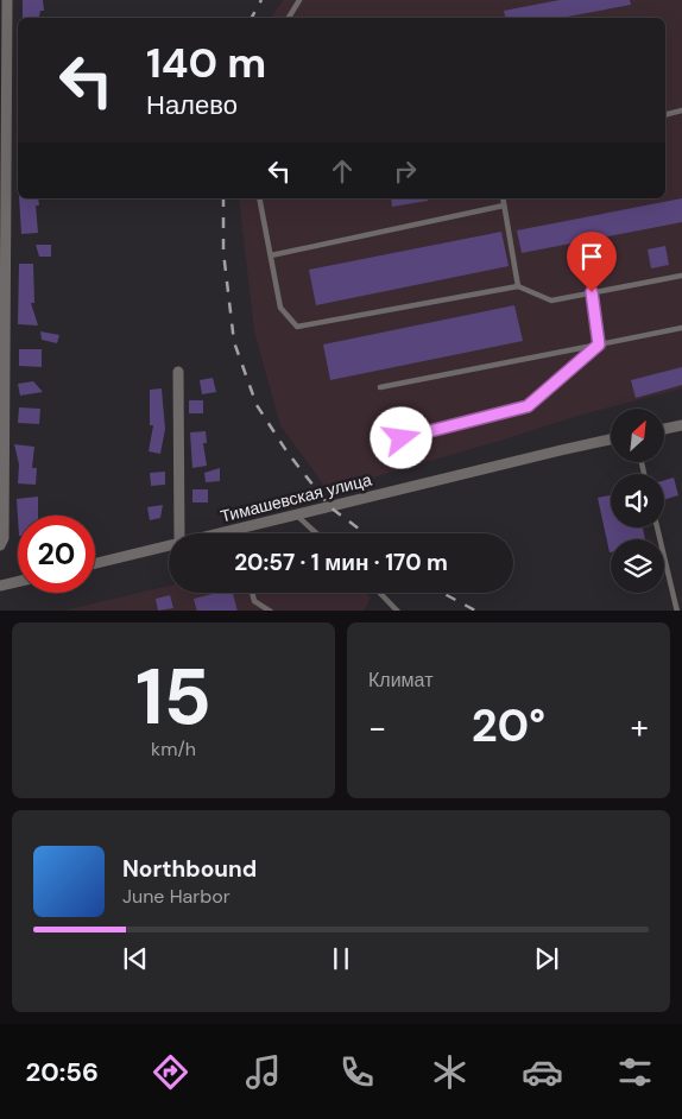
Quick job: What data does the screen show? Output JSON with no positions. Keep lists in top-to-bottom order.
{
  "streets": {
    "street": ["Тимашевская улица"]
  },
  "north": "top right",
  "page": {
    "turn": ["140 m", "Налево"],
    "limit": "20",
    "trip": "20:57 · 1 мин · 170 m",
    "tile": [
      ["15", "km/h"],
      "Климат"
    ],
    "heat": ["−", "20°", "+"],
    "song": ["Northbound", "June Harbor"],
    "tabs": "20:56"
  }
}
